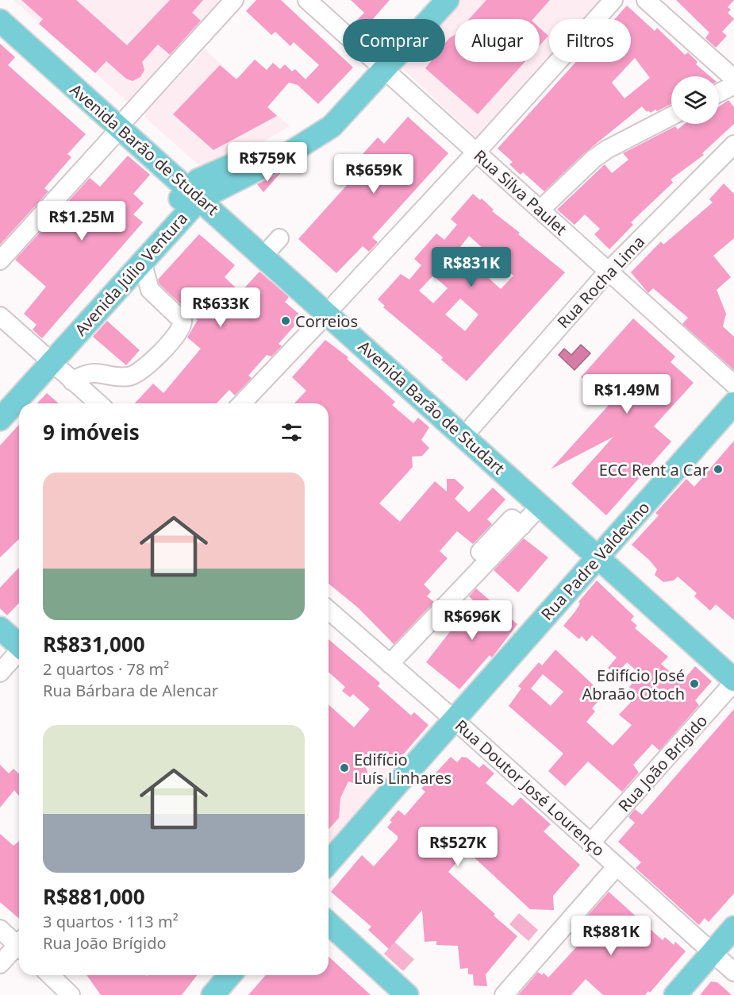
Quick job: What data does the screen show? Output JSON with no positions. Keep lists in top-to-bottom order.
{
  "streets": {
    "main road": ["Avenida Barão de Studart", "Avenida Júlio Ventura", "Rua Padre Valdevino"],
    "street": [
      "Rua Silva Paulet",
      "Rua Rocha Lima",
      "Rua João Brígido",
      "Rua Doutor José Lourenço"
    ]
  },
  "crossings": [
    ["Avenida Barão de Studart", "Avenida Júlio Ventura"],
    ["Avenida Barão de Studart", "Rua Rocha Lima"],
    ["Avenida Barão de Studart", "Rua Padre Valdevino"],
    ["Avenida Barão de Studart", "Rua João Brígido"],
    ["Rua Silva Paulet", "Avenida Júlio Ventura"],
    ["Rua Silva Paulet", "Rua Rocha Lima"],
    ["Rua Padre Valdevino", "Rua Doutor José Lourenço"],
    ["Rua João Brígido", "Rua Doutor José Lourenço"]
  ],
  "places": [
    "Correios",
    "ECC Rent a Car",
    "Edifício José Abraão Otoch",
    "Edifício Luís Linhares"
  ],
  "page": {
    "chip": ["Comprar", "Alugar", "Filtros"],
    "price": [
      "R$759K",
      "R$659K",
      "R$1.25M",
      "R$831K",
      "R$633K",
      "R$1.49M",
      "R$696K",
      "R$527K",
      "R$881K"
    ],
    "heading": "9 imóveis",
    "list": [
      {
        "name": "R$831,000",
        "note": "2 quartos · 78 m² · Rua Bárbara de Alencar"
      },
      {
        "name": "R$881,000",
        "note": "3 quartos · 113 m² · Rua João Brígido"
      }
    ]
  }
}
